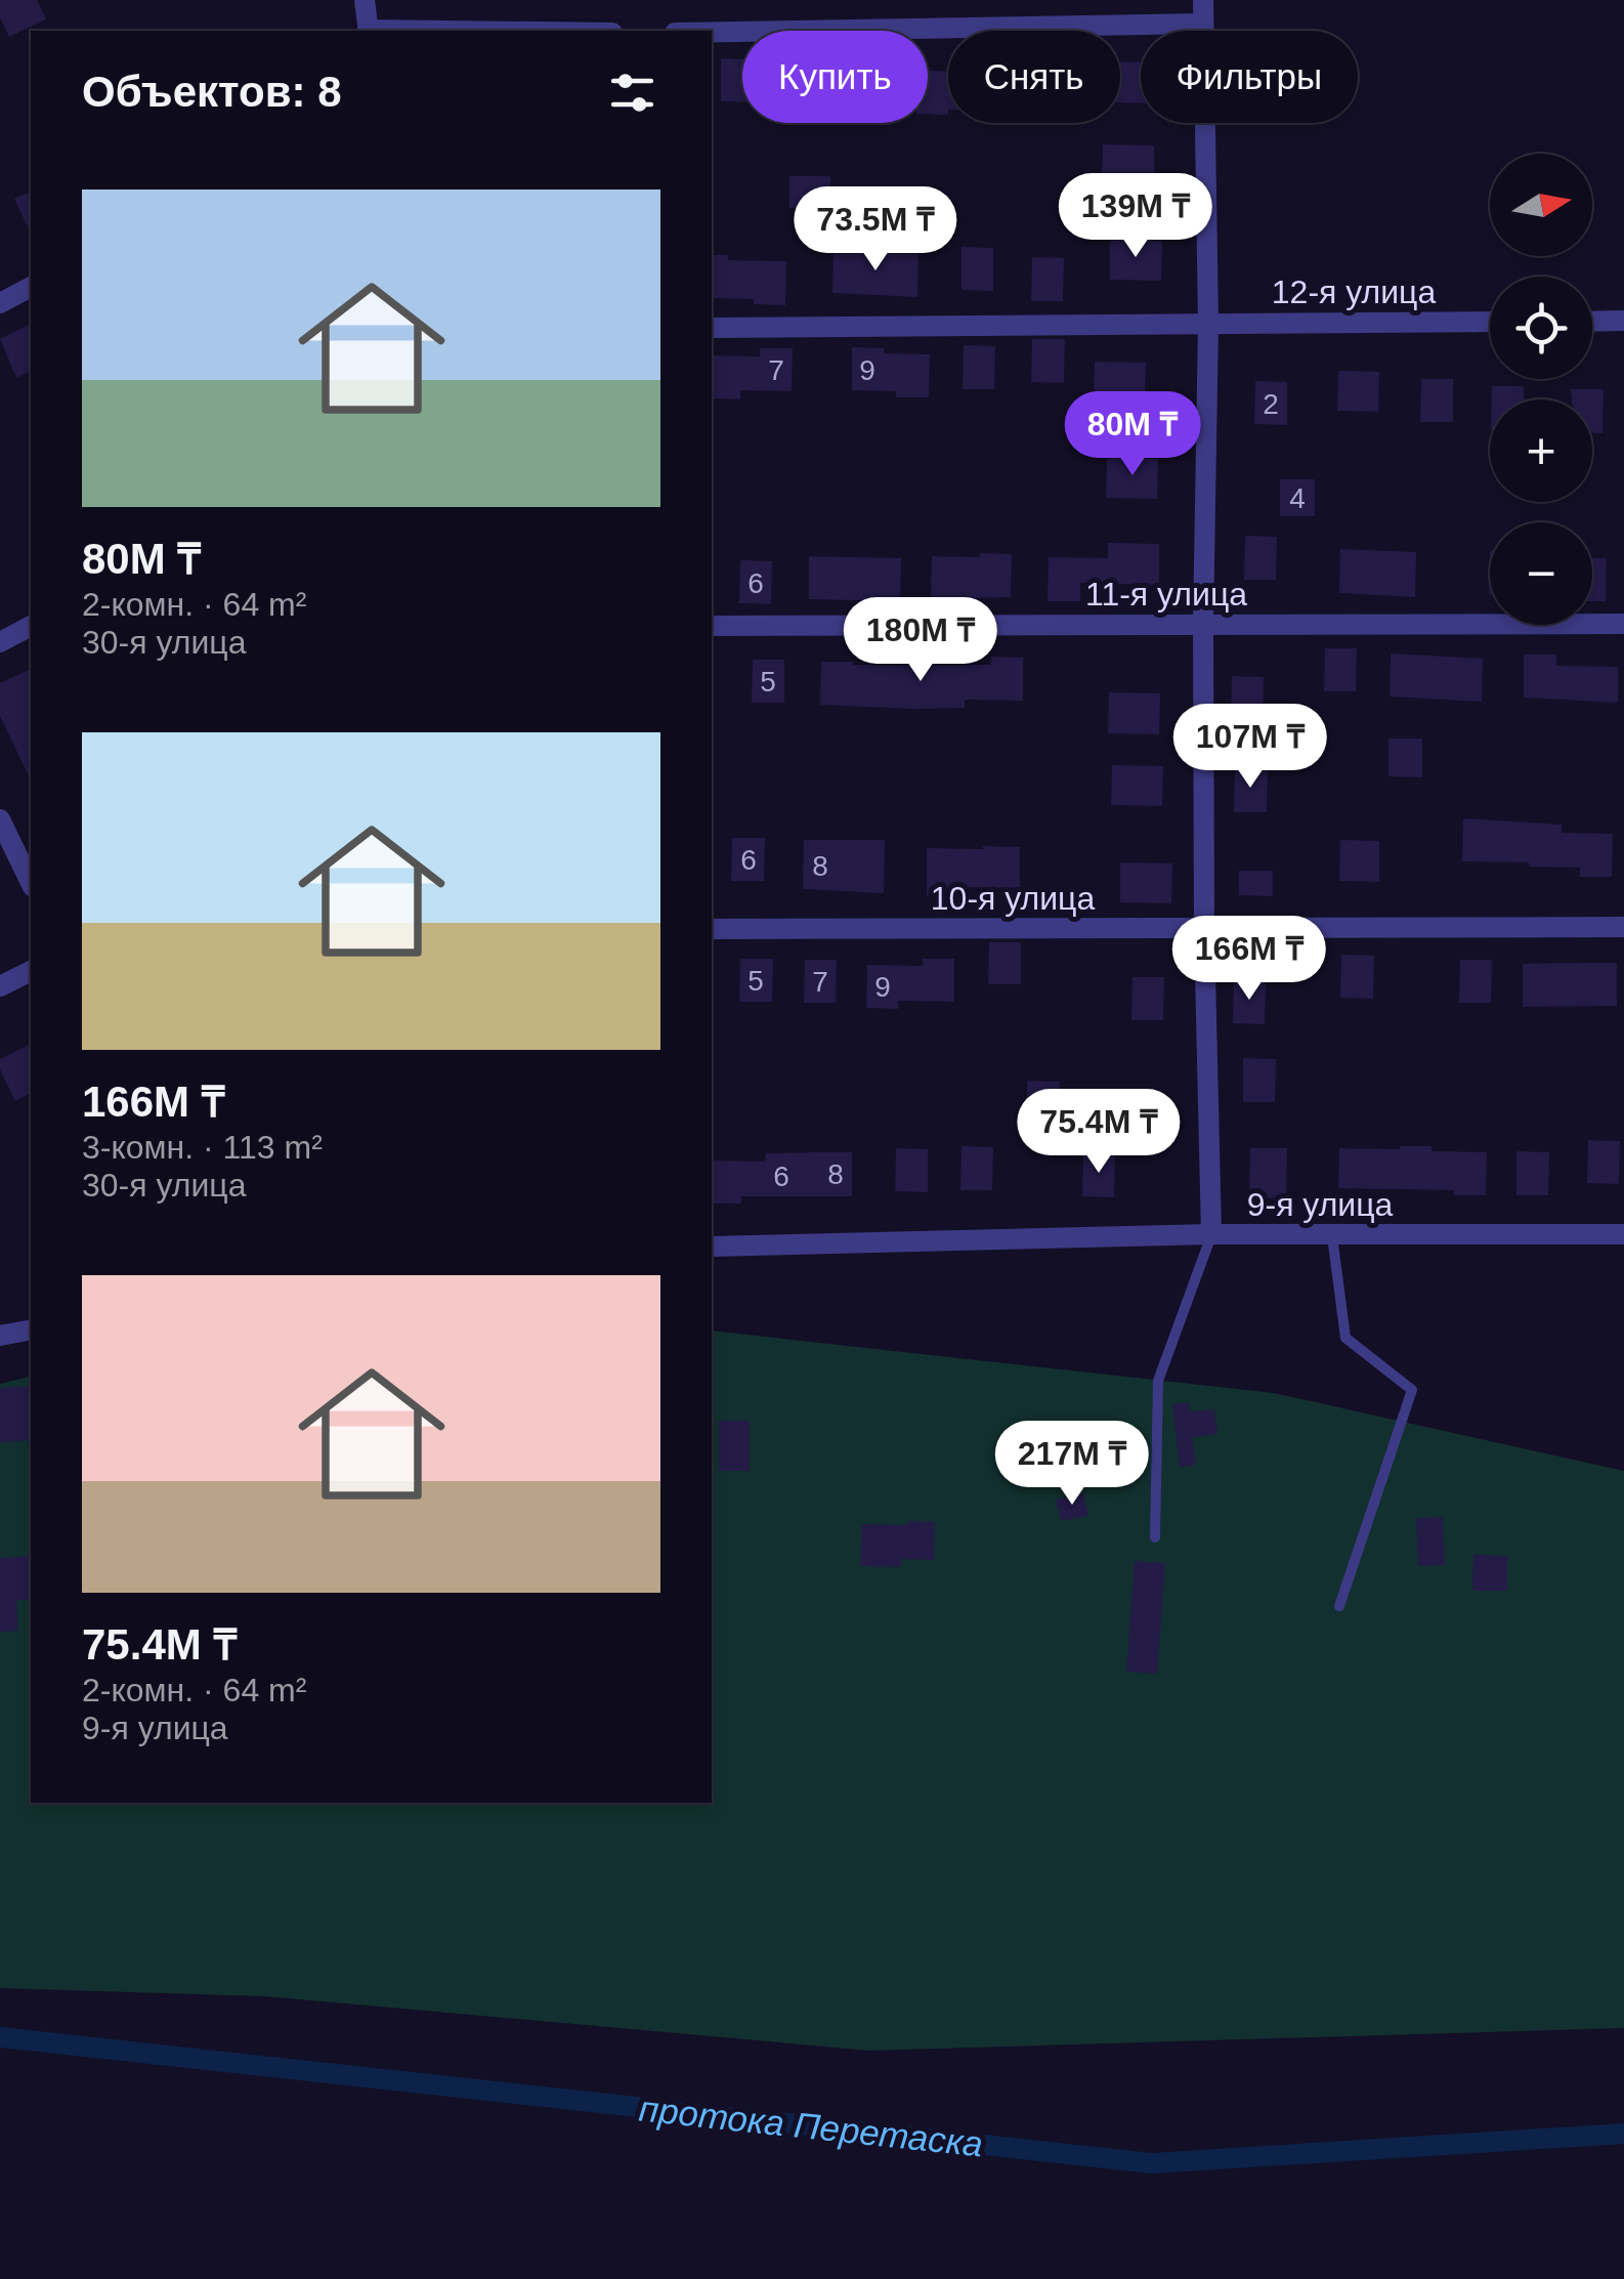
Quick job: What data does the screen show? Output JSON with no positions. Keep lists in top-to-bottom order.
{
  "streets": {
    "street": [
      "12-я улица",
      "11-я улица",
      "10-я улица",
      "9-я улица"
    ]
  },
  "water": ["протока Перетаска"],
  "house_numbers": [
    "7",
    "9",
    "2",
    "4",
    "6",
    "5",
    "6",
    "8",
    "5",
    "7",
    "9",
    "8",
    "6"
  ],
  "north": "right",
  "page": {
    "chip": ["Купить", "Снять", "Фильтры"],
    "heading": "Объектов: 8",
    "map_buttons": ["+", "−"],
    "list": [
      {
        "name": "80M ₸",
        "note": "2-комн. · 64 m² · 30-я улица"
      },
      {
        "name": "166M ₸",
        "note": "3-комн. · 113 m² · 30-я улица"
      },
      {
        "name": "75.4M ₸",
        "note": "2-комн. · 64 m² · 9-я улица"
      }
    ],
    "price": [
      "139M ₸",
      "73.5M ₸",
      "80M ₸",
      "180M ₸",
      "107M ₸",
      "166M ₸",
      "75.4M ₸",
      "217M ₸"
    ]
  }
}
